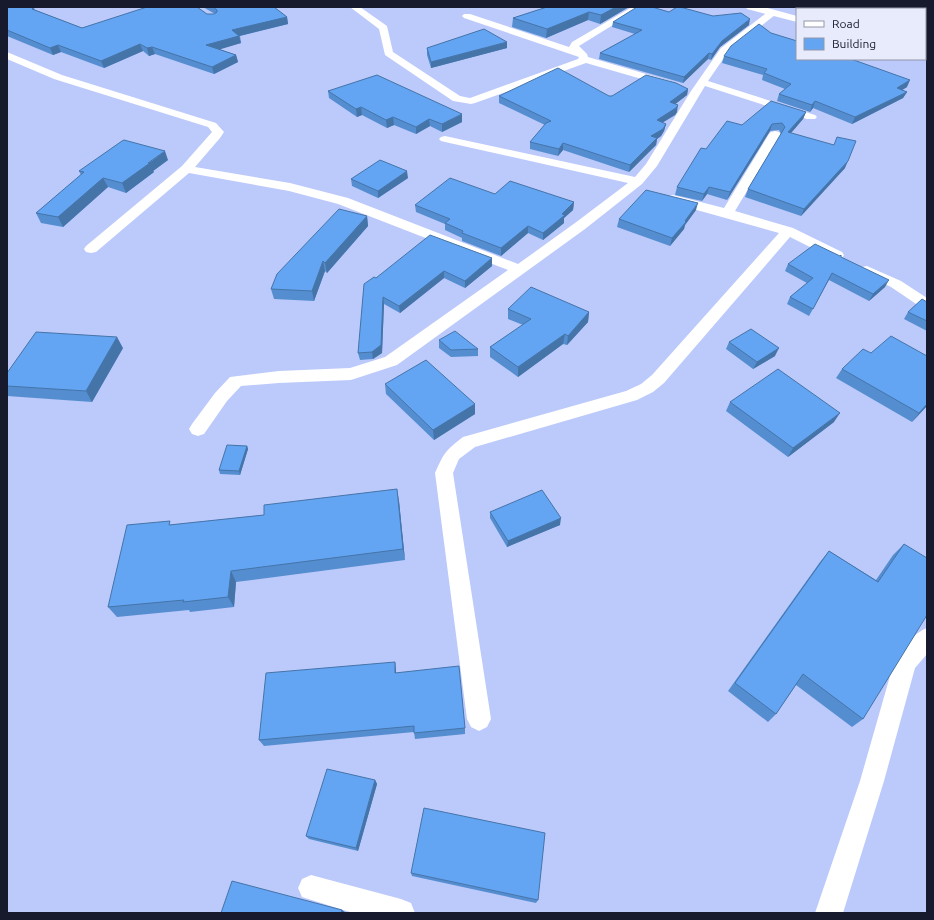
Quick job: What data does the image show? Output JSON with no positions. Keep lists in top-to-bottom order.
{
  "legend": ["Road", "Building"]
}
